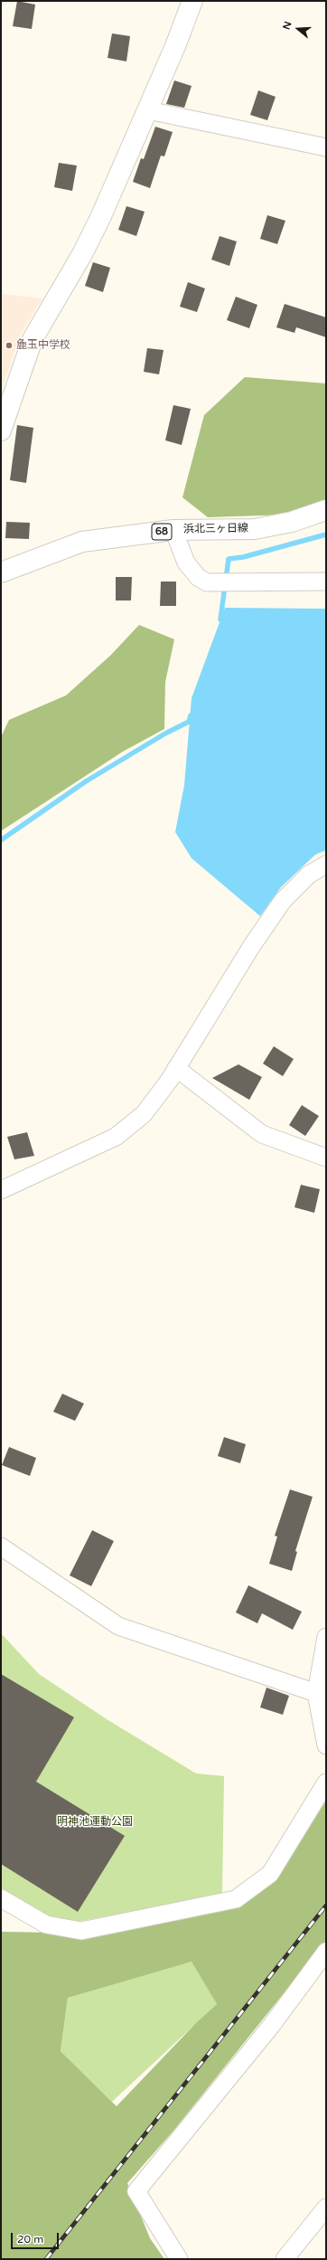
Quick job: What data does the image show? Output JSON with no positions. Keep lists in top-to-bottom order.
{
  "streets": {
    "street": ["浜北三ヶ日線", "68"]
  },
  "parks": ["明神池運動公園"],
  "places": ["麁玉中学校"],
  "scale_bar": "20 m",
  "north": "left"
}
